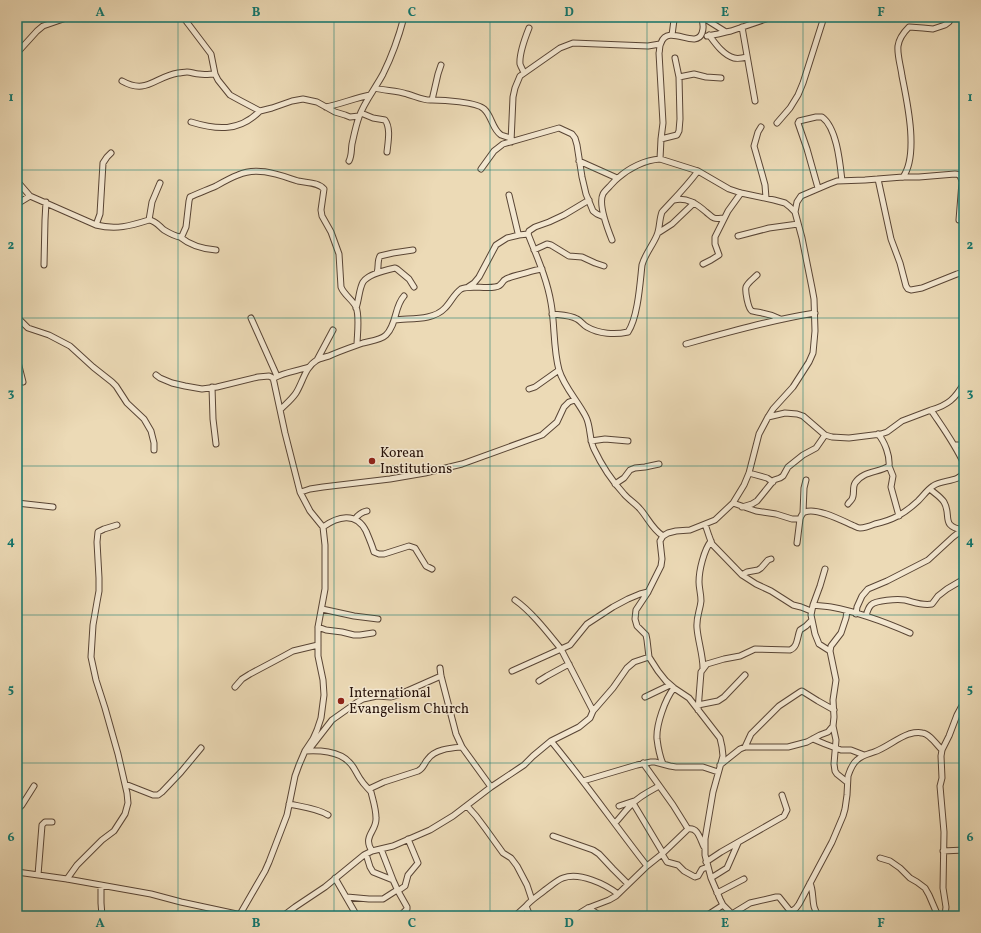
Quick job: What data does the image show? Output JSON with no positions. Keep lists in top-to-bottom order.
{
  "places": ["Korean Institutions", "International Evangelism Church"],
  "grid": {
    "columns": [
      "A",
      "B",
      "C",
      "D",
      "E",
      "F"
    ],
    "rows": [
      "1",
      "2",
      "3",
      "4",
      "5",
      "6"
    ]
  }
}
